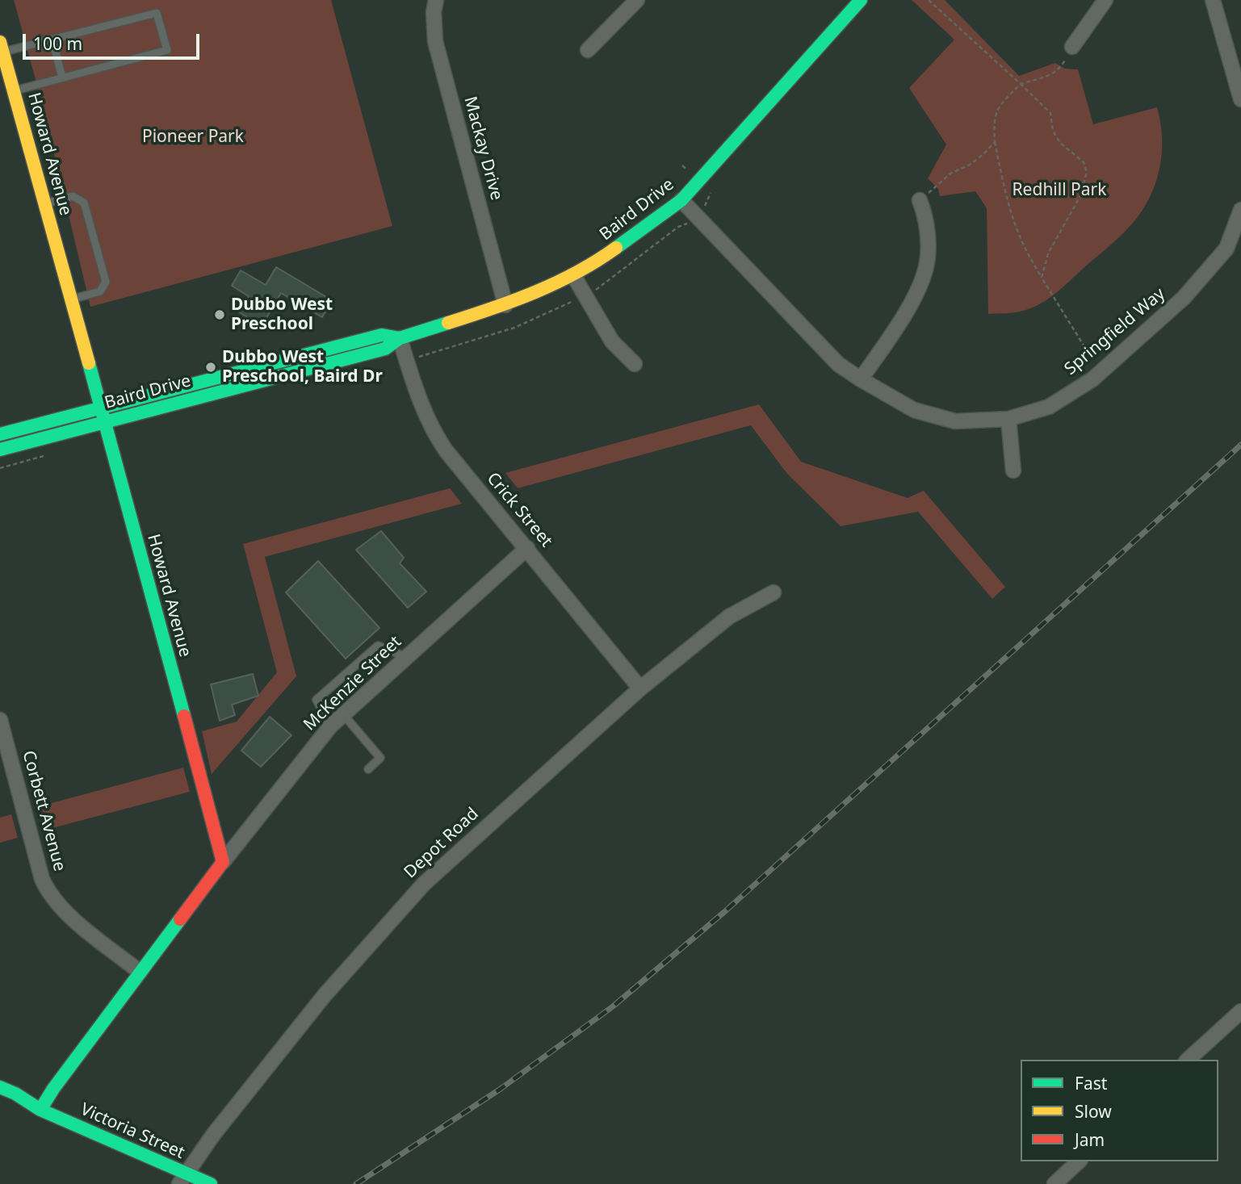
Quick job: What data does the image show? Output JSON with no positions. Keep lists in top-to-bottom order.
{
  "streets": {
    "main road": ["Howard Avenue", "Baird Drive", "Victoria Street"],
    "street": [
      "Mackay Drive",
      "Springfield Way",
      "Crick Street",
      "McKenzie Street",
      "Corbett Avenue",
      "Depot Road"
    ]
  },
  "crossings": [
    ["Mackay Drive", "Baird Drive"],
    ["Howard Avenue", "Baird Drive"],
    ["Howard Avenue", "McKenzie Street"],
    ["Baird Drive", "Springfield Way"],
    ["Baird Drive", "Crick Street"],
    ["Crick Street", "McKenzie Street"],
    ["Crick Street", "Depot Road"],
    ["Depot Road", "Victoria Street"]
  ],
  "parks": ["Pioneer Park", "Redhill Park"],
  "places": ["Dubbo West Preschool", "Dubbo West Preschool, Baird Dr"],
  "legend": ["Fast", "Slow", "Jam"],
  "scale_bar": "100 m"
}
